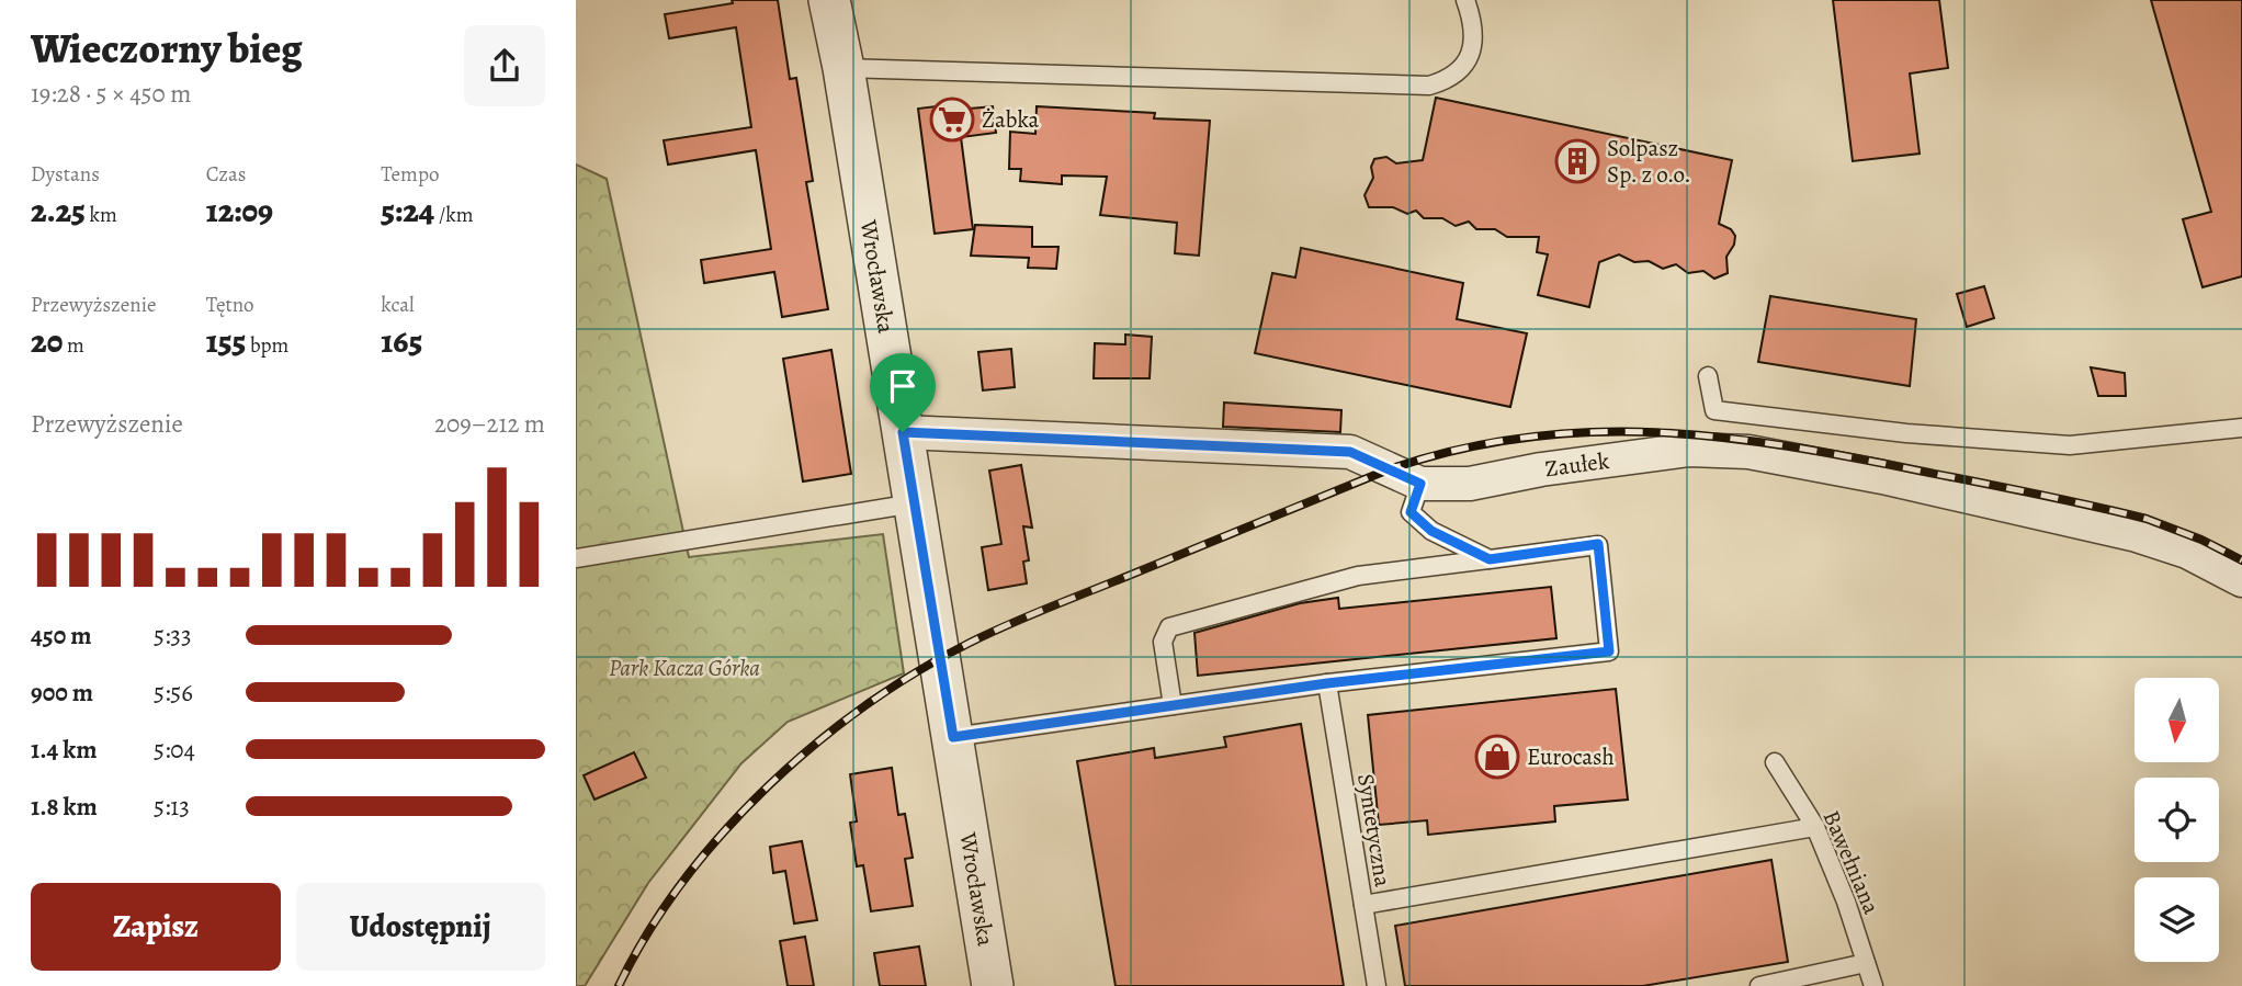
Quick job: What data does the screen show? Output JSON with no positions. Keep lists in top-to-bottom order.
{
  "streets": {
    "street": ["Wrocławska", "Zaułek"],
    "lane": ["Syntetyczna", "Bawełniana"]
  },
  "crossings": [
    ["Wrocławska", "Zaułek"]
  ],
  "parks": ["Park Kacza Górka"],
  "places": {
    "supermarket": ["Żabka"],
    "building": ["Solpasz Sp. z o.o."],
    "shop": ["Eurocash"]
  },
  "north": "bottom",
  "page": {
    "heading": ["Wieczorny bieg", "19:28 · 5 × 450 m"],
    "stats": [
      ["Dystans", "2.25 km"],
      ["Czas", "12:09"],
      ["Tempo", "5:24 /km"],
      ["Przewyższenie", "20 m"],
      ["Tętno", "155 bpm"],
      ["kcal", "165"]
    ],
    "chart": ["Przewyższenie", "209–212 m"],
    "list": [
      {
        "name": "450 m",
        "note": "5:33"
      },
      {
        "name": "900 m",
        "note": "5:56"
      },
      {
        "name": "1.4 km",
        "note": "5:04"
      },
      {
        "name": "1.8 km",
        "note": "5:13"
      }
    ],
    "buttons": ["Zapisz", "Udostępnij"]
  }
}
